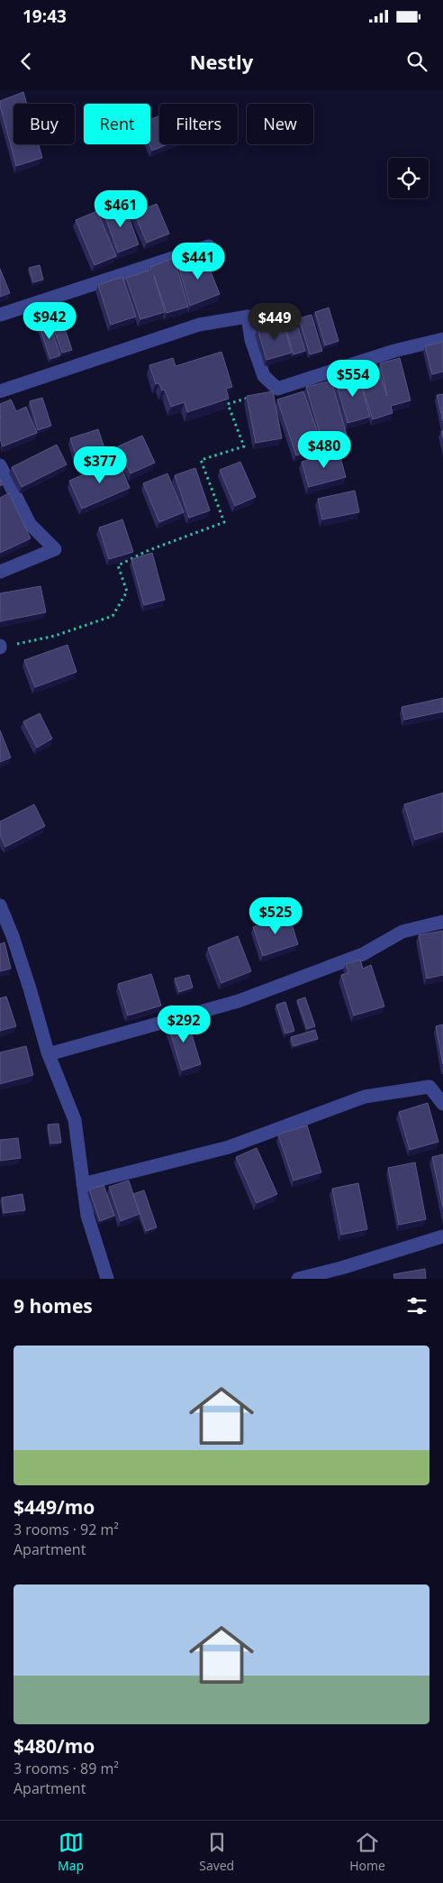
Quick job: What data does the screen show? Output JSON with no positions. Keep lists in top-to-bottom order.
{
  "page": {
    "status": "19:43",
    "header": "Nestly",
    "chip": [
      "Buy",
      "Rent",
      "Filters",
      "New"
    ],
    "price": [
      "$461",
      "$441",
      "$942",
      "$449",
      "$554",
      "$480",
      "$377",
      "$525",
      "$292"
    ],
    "heading": "9 homes",
    "list": [
      {
        "name": "$449/mo",
        "note": "3 rooms · 92 m² · Apartment"
      },
      {
        "name": "$480/mo",
        "note": "3 rooms · 89 m² · Apartment"
      }
    ],
    "tabs": ["Map", "Saved", "Home"]
  }
}
